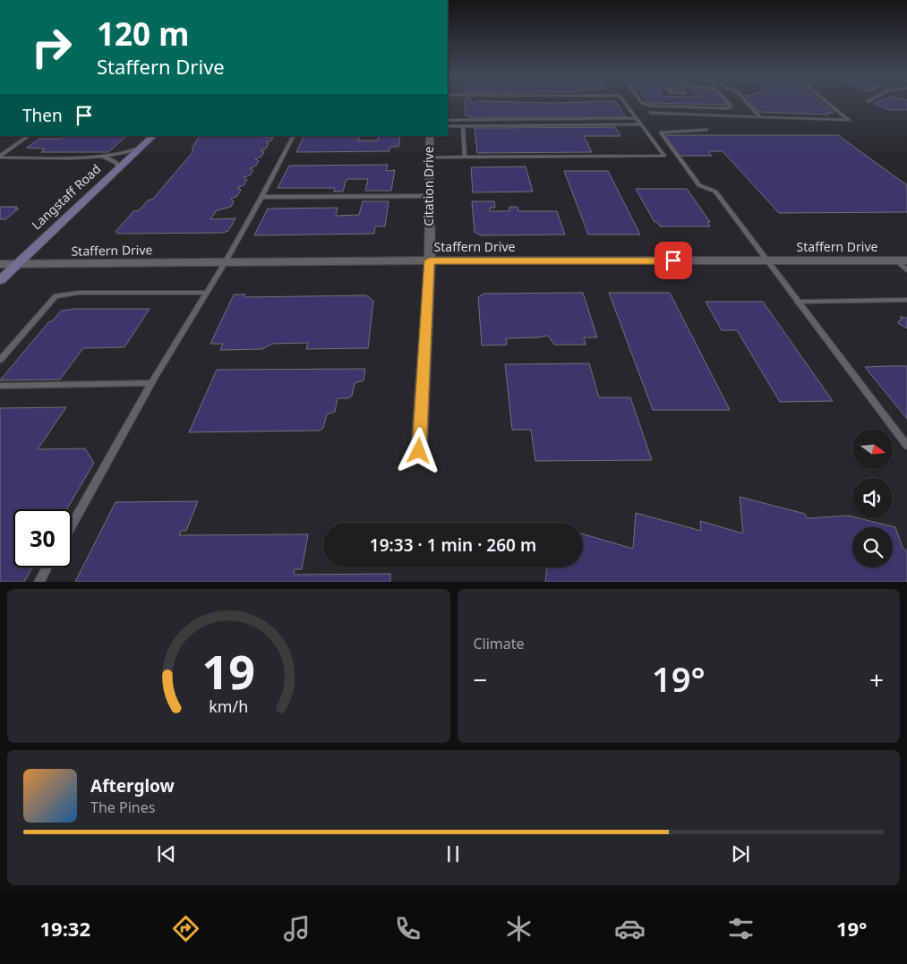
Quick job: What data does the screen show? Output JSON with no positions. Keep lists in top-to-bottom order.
{
  "streets": {
    "main road": ["Langstaff Road"],
    "street": ["Citation Drive", "Staffern Drive"]
  },
  "crossings": [
    ["Citation Drive", "Staffern Drive"],
    ["Langstaff Road", "Staffern Drive"]
  ],
  "north": "right",
  "page": {
    "turn": ["120 m", "Staffern Drive"],
    "then": "Then",
    "limit": "30",
    "trip": "19:33 · 1 min · 260 m",
    "tile": "Climate",
    "heat": ["−", "19°", "+"],
    "song": ["Afterglow", "The Pines"],
    "tabs": ["19:32", "19°"],
    "gauge": ["19", "km/h"]
  }
}
